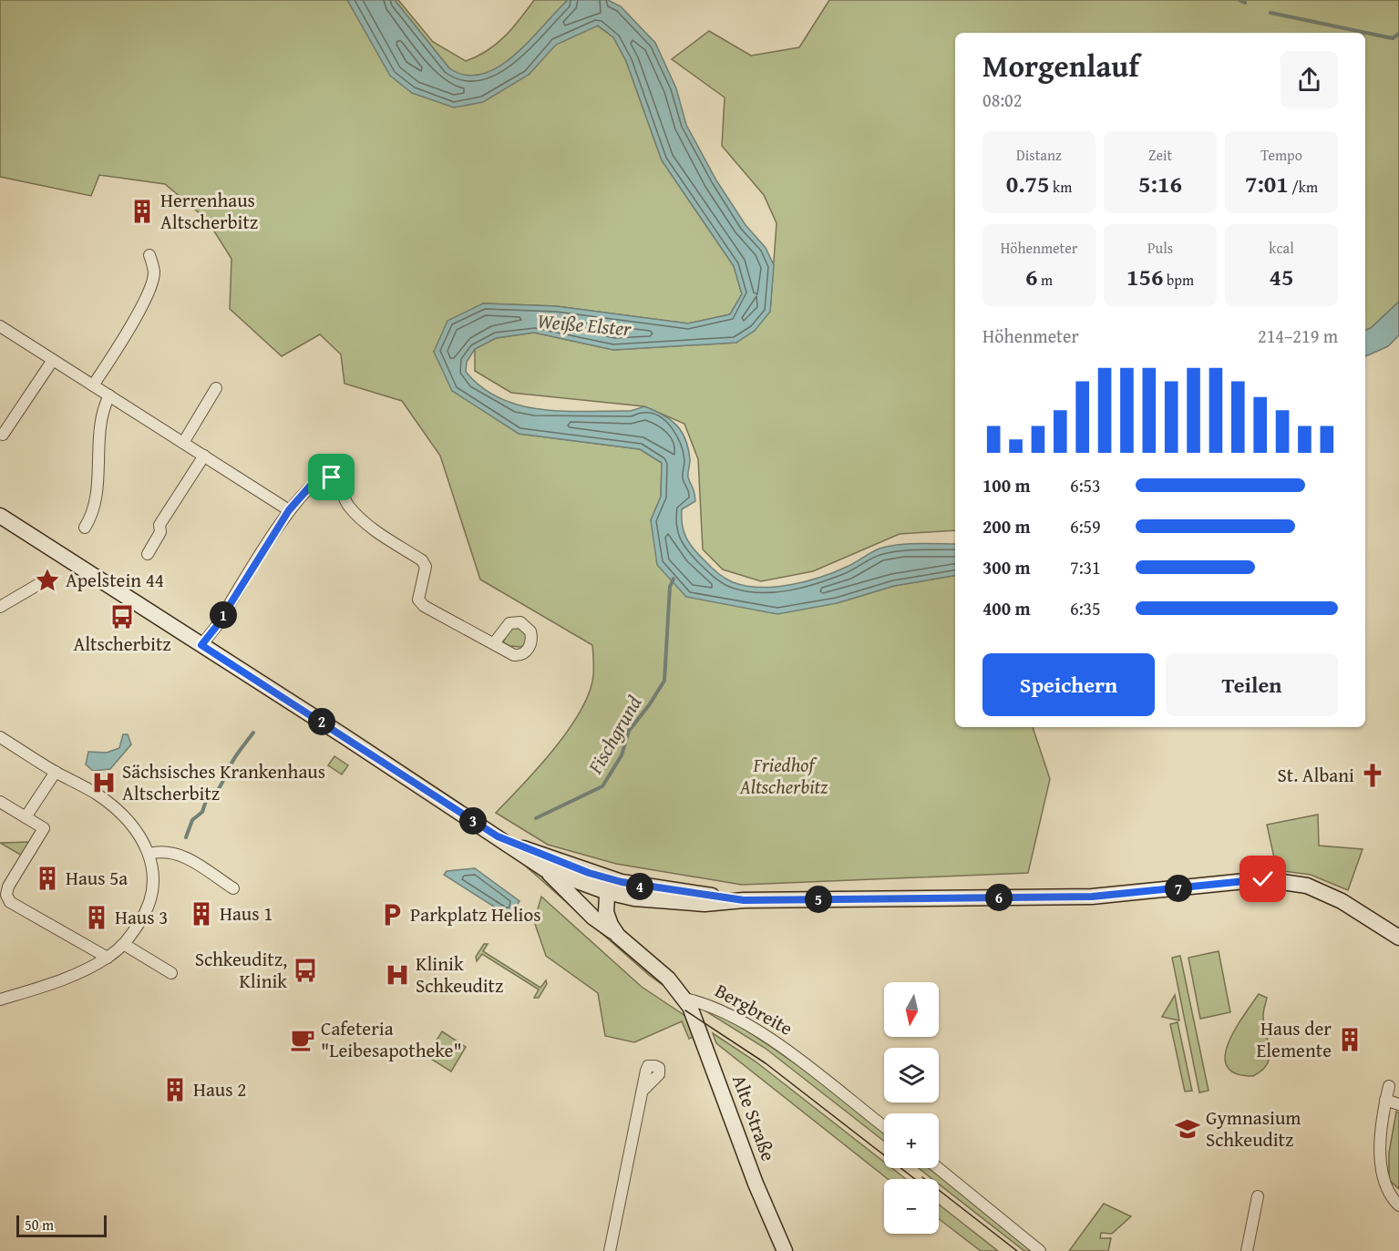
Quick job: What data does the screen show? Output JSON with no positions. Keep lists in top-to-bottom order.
{
  "streets": {
    "street": ["Bergbreite", "Alte Straße"]
  },
  "crossings": [
    ["Bergbreite", "Alte Straße"]
  ],
  "water": ["Weiße Elster", "Fischgrund"],
  "parks": ["Friedhof Altscherbitz"],
  "places": {
    "building": [
      "Herrenhaus Altscherbitz",
      "Haus 5a",
      "Haus 1",
      "Haus 3",
      "Haus der Elemente",
      "Haus 2"
    ],
    "place": ["Apelstein 44"],
    "bus stop": ["Altscherbitz", "Schkeuditz, Klinik"],
    "church": ["St. Albani"],
    "hospital": ["Sächsisches Krankenhaus Altscherbitz", "Klinik Schkeuditz"],
    "parking": ["Parkplatz Helios"],
    "cafe": ["Cafeteria \"Leibesapotheke\""],
    "school or university": ["Gymnasium Schkeuditz"]
  },
  "scale_bar": "50 m",
  "north": "bottom",
  "page": {
    "heading": ["Morgenlauf", "08:02"],
    "stats": [
      ["Distanz", "0.75 km"],
      ["Zeit", "5:16"],
      ["Tempo", "7:01 /km"],
      ["Höhenmeter", "6 m"],
      ["Puls", "156 bpm"],
      ["kcal", "45"]
    ],
    "chart": ["Höhenmeter", "214–219 m"],
    "list": [
      {
        "name": "100 m",
        "note": "6:53"
      },
      {
        "name": "200 m",
        "note": "6:59"
      },
      {
        "name": "300 m",
        "note": "7:31"
      },
      {
        "name": "400 m",
        "note": "6:35"
      }
    ],
    "pins": [
      "1",
      "2",
      "3",
      "4",
      "7",
      "6",
      "5"
    ],
    "buttons": ["Speichern", "Teilen"],
    "map_buttons": ["+", "−"],
    "scale": "50 m"
  }
}
